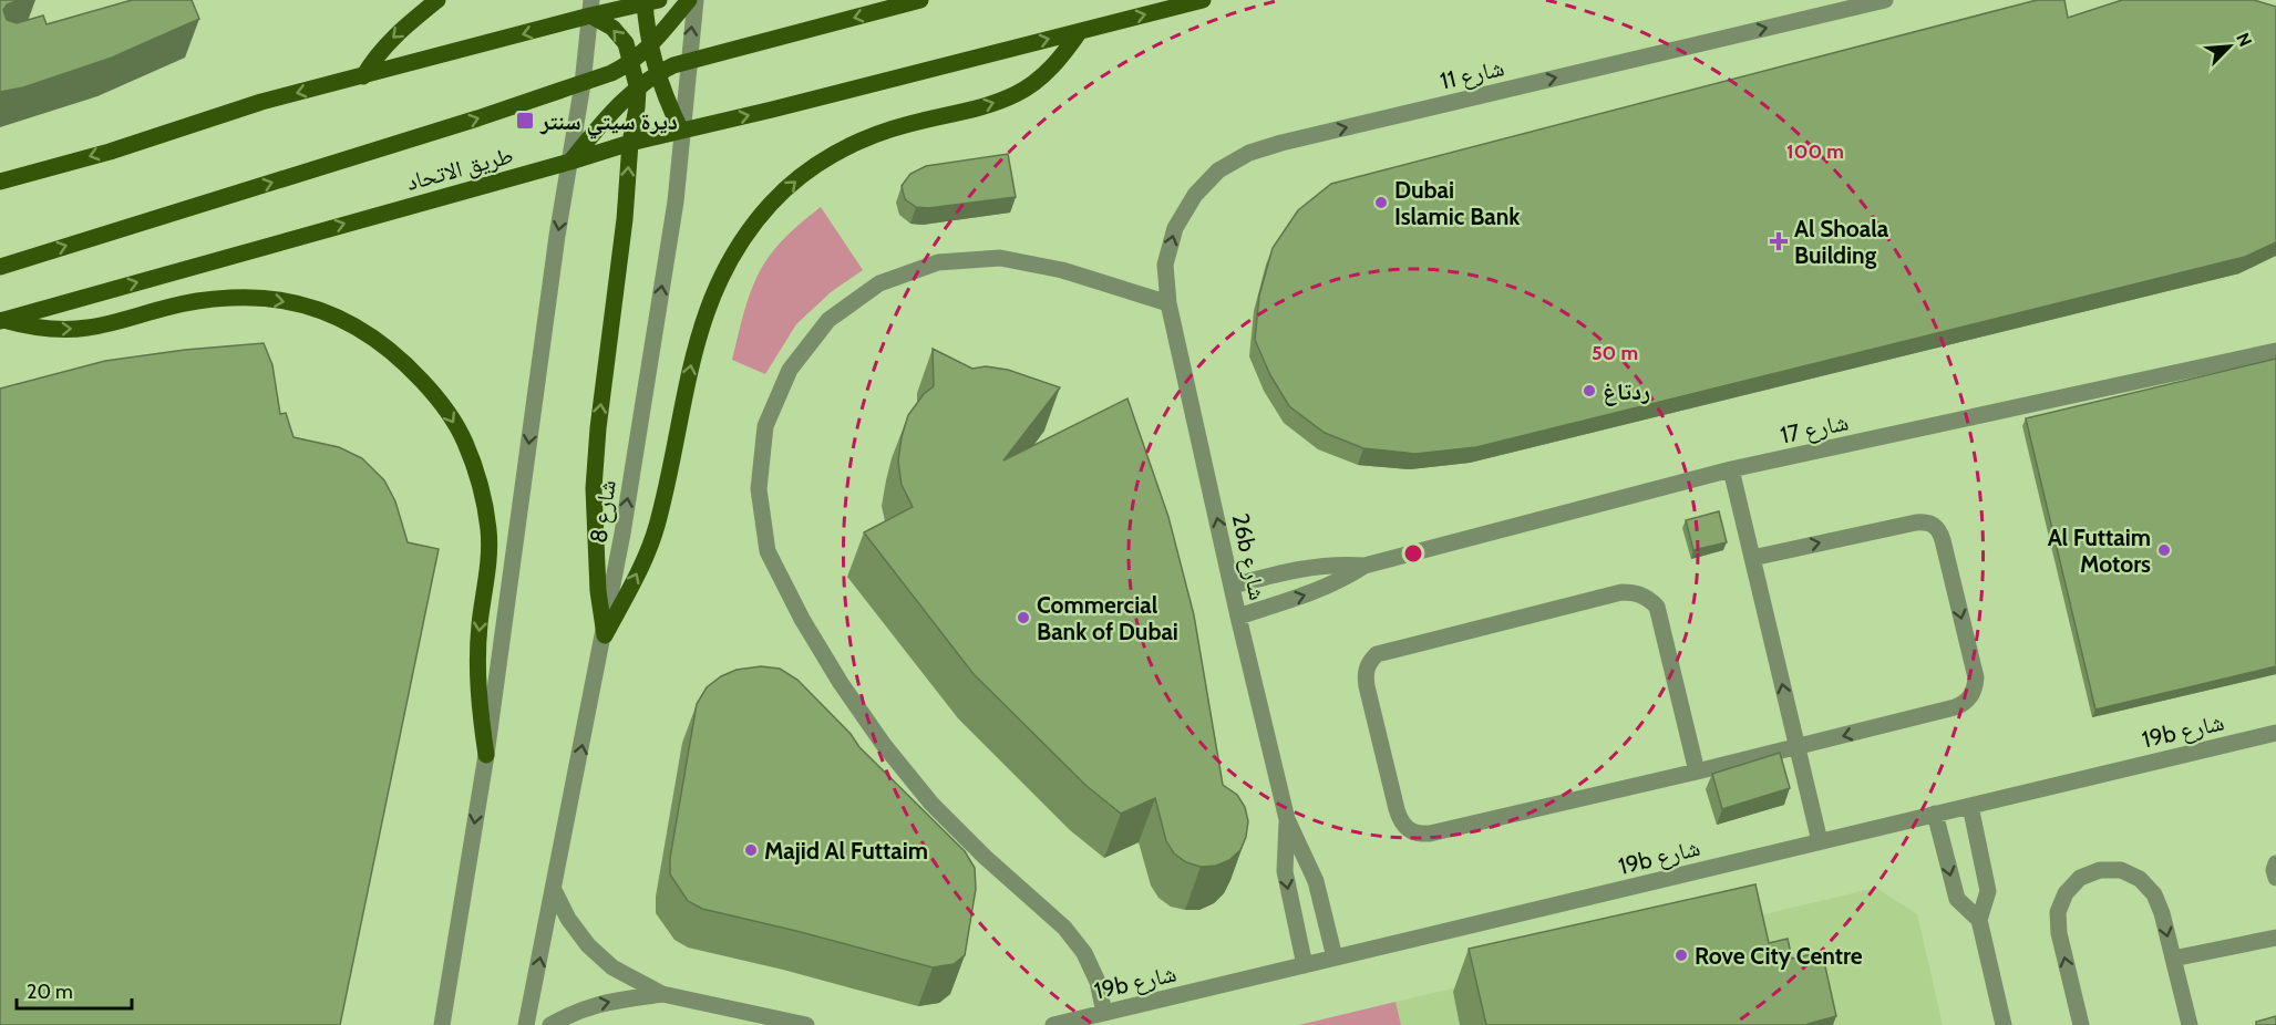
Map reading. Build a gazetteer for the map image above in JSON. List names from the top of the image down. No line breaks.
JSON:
{"streets":{"main road":["طريق الاتحاد"],"street":["شارع 11","شارع 17","شارع 8","26b شارع","19b شارع"]},"crossings":[["شارع 11","26b شارع"],["طريق الاتحاد","شارع 8"],["شارع 17","26b شارع"],["26b شارع","19b شارع"]],"one_way":["شارع 11"],"places":{"transit":["ديرة سيتي سنتر"],"other":["Dubai Islamic Bank","ردتاغ","Al Futtaim Motors","Commercial Bank of Dubai","Majid Al Futtaim","Rove City Centre"],"health":["Al Shoala Building"]},"scale_bar":"20 m","north":"top right","rings":["100 m","50 m"]}
